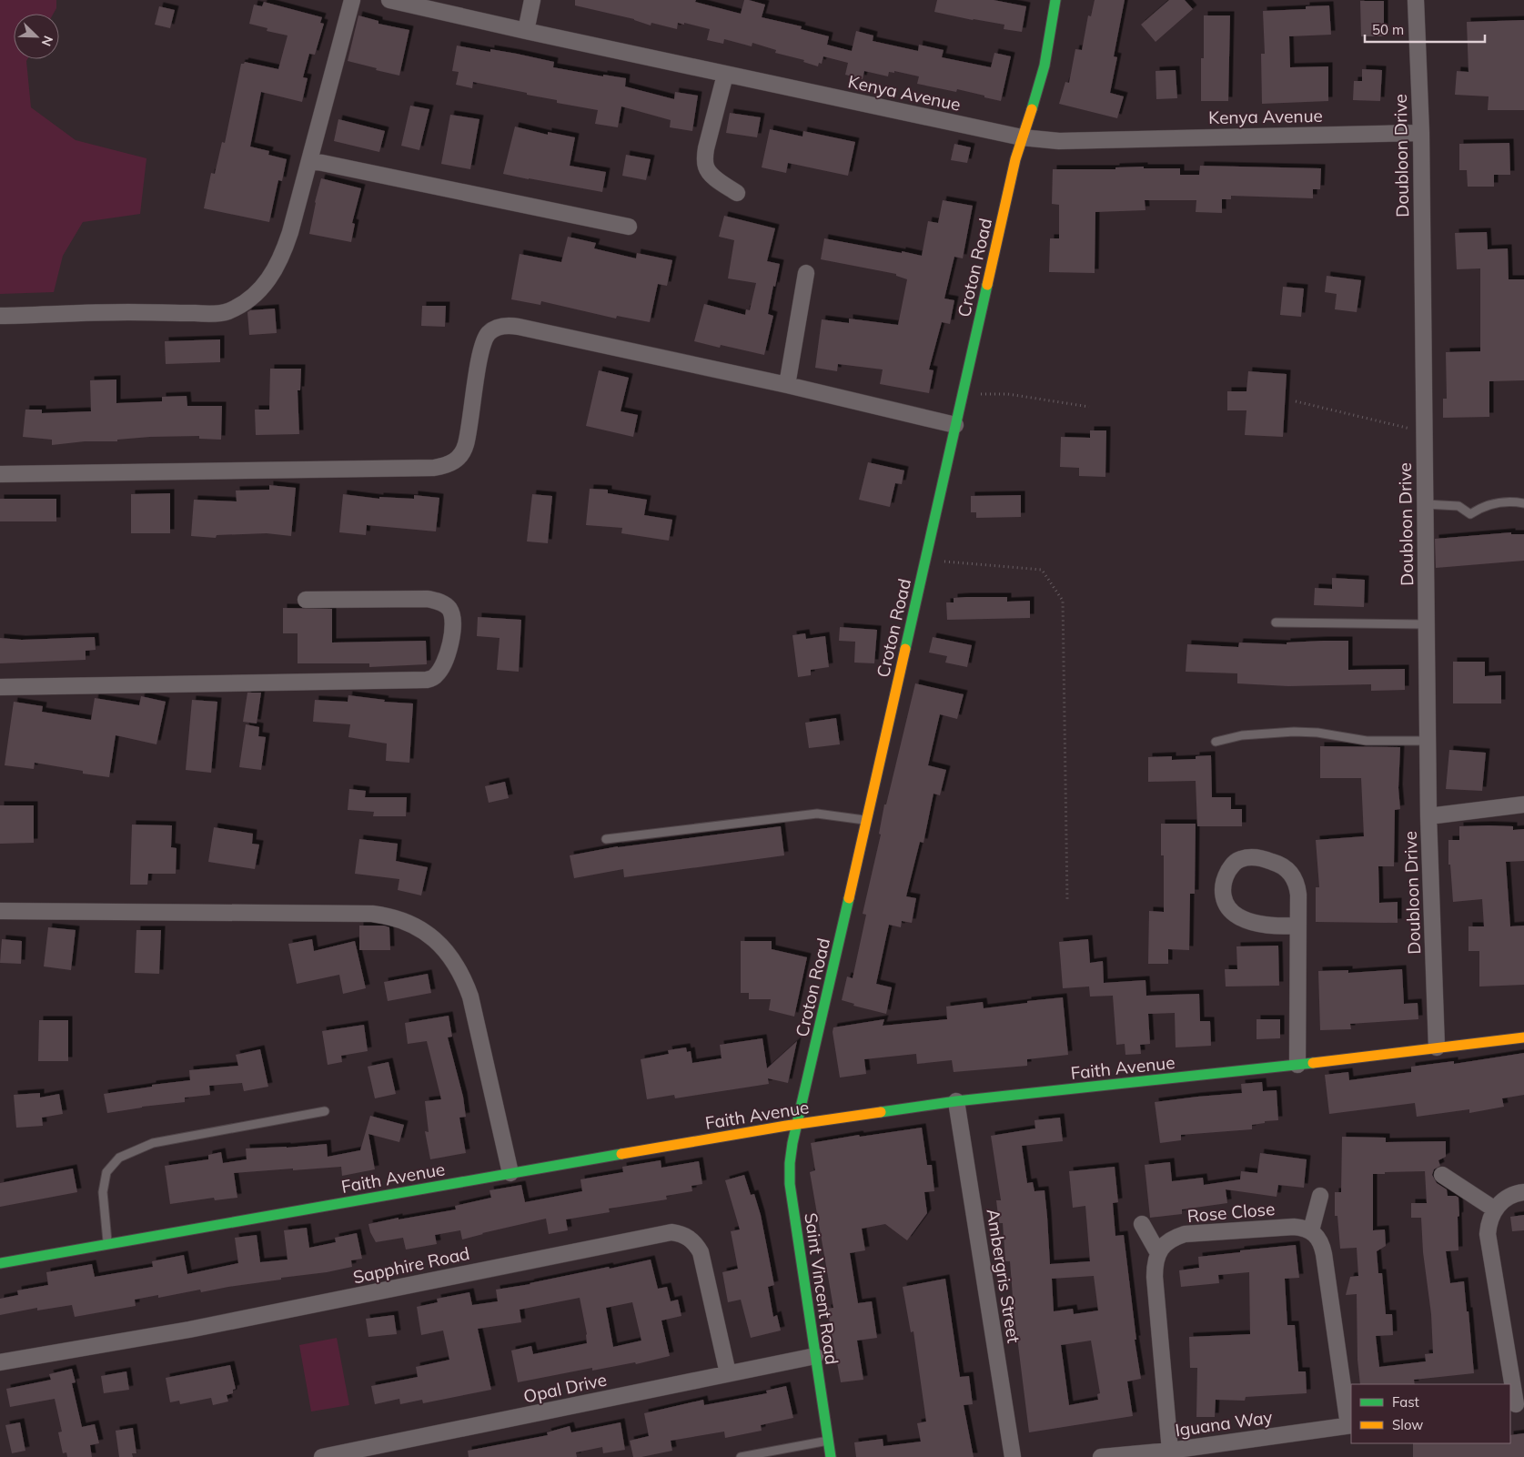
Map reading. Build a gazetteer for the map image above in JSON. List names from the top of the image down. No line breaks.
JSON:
{"streets":{"street":["Kenya Avenue","Doubloon Drive","Croton Road","Faith Avenue","Rose Close","Sapphire Road","Ambergris Street","Saint Vincent Road","Opal Drive","Iguana Way"]},"crossings":[["Kenya Avenue","Doubloon Drive"],["Kenya Avenue","Croton Road"],["Doubloon Drive","Faith Avenue"],["Croton Road","Faith Avenue"],["Croton Road","Saint Vincent Road"],["Faith Avenue","Ambergris Street"],["Faith Avenue","Saint Vincent Road"],["Sapphire Road","Opal Drive"],["Saint Vincent Road","Opal Drive"]],"legend":["Fast","Slow"],"scale_bar":"50 m","north":"bottom right"}
